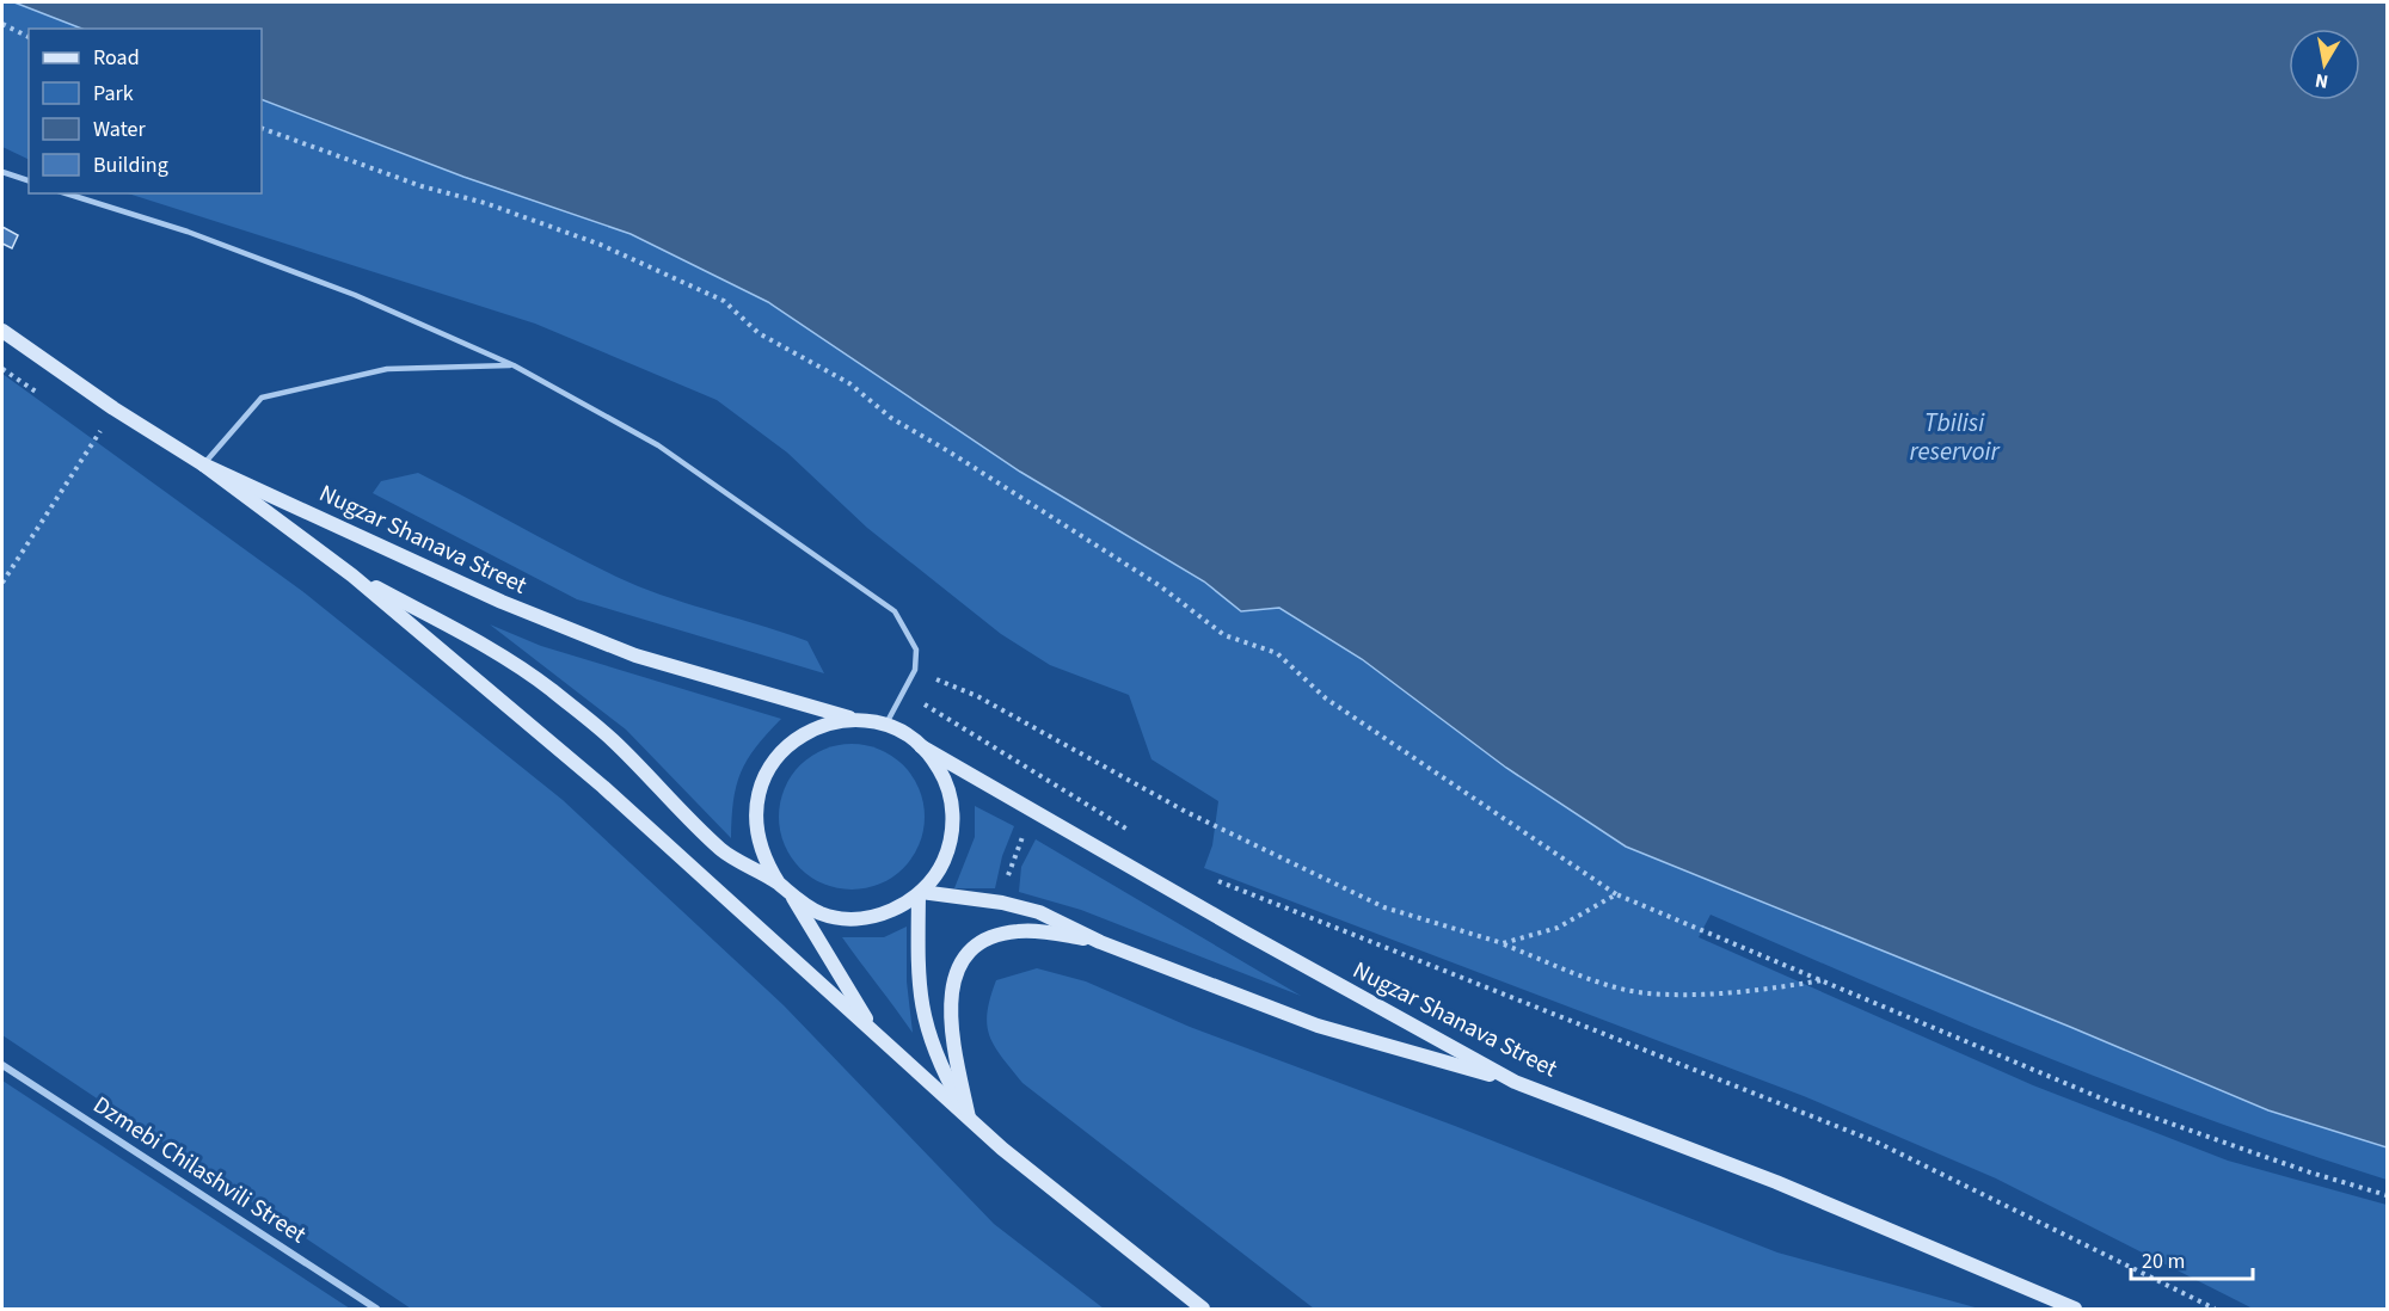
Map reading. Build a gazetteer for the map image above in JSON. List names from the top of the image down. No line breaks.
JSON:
{"streets":{"main road":["Nugzar Shanava Street"],"street":["Dzmebi Chilashvili Street"]},"water":["Tbilisi reservoir"],"legend":["Road","Park","Water","Building"],"scale_bar":"20 m","north":"bottom"}
